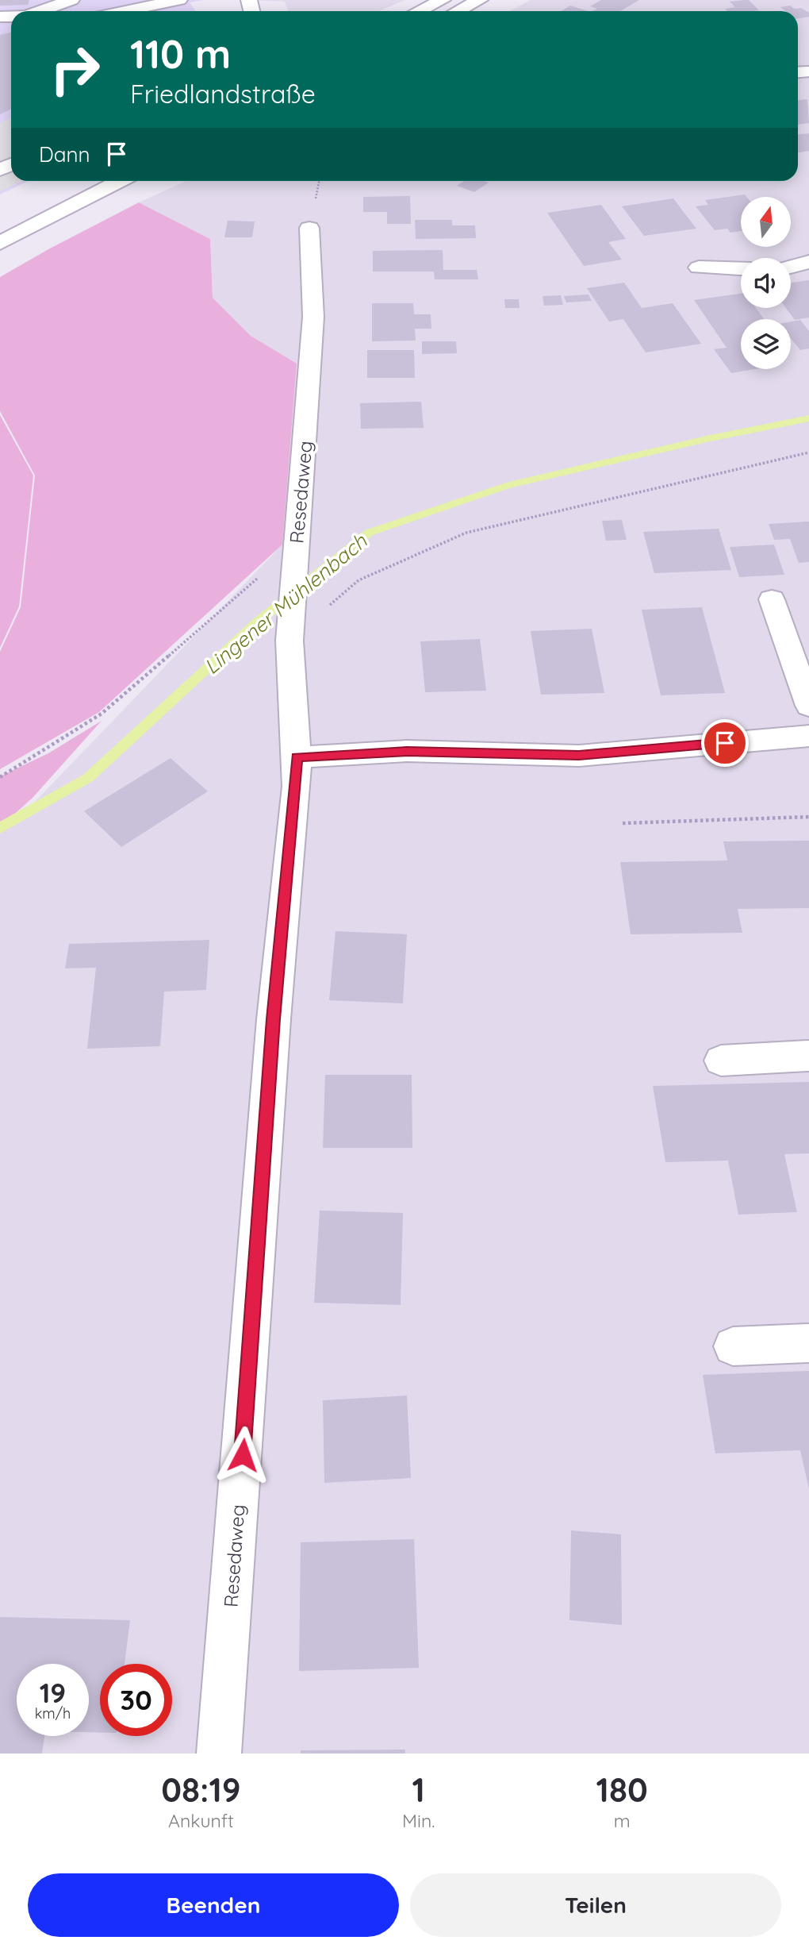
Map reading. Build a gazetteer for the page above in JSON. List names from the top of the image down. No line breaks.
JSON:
{"streets":{"street":["Resedaweg"]},"water":["Lingener Mühlenbach"],"north":"top","page":{"turn":["110 m","Friedlandstraße"],"then":"Dann","speed":"19 km/h","limit":"30","eta":["08:19","Ankunft","1","Min.","180","m"],"buttons":["Beenden","Teilen"]}}
